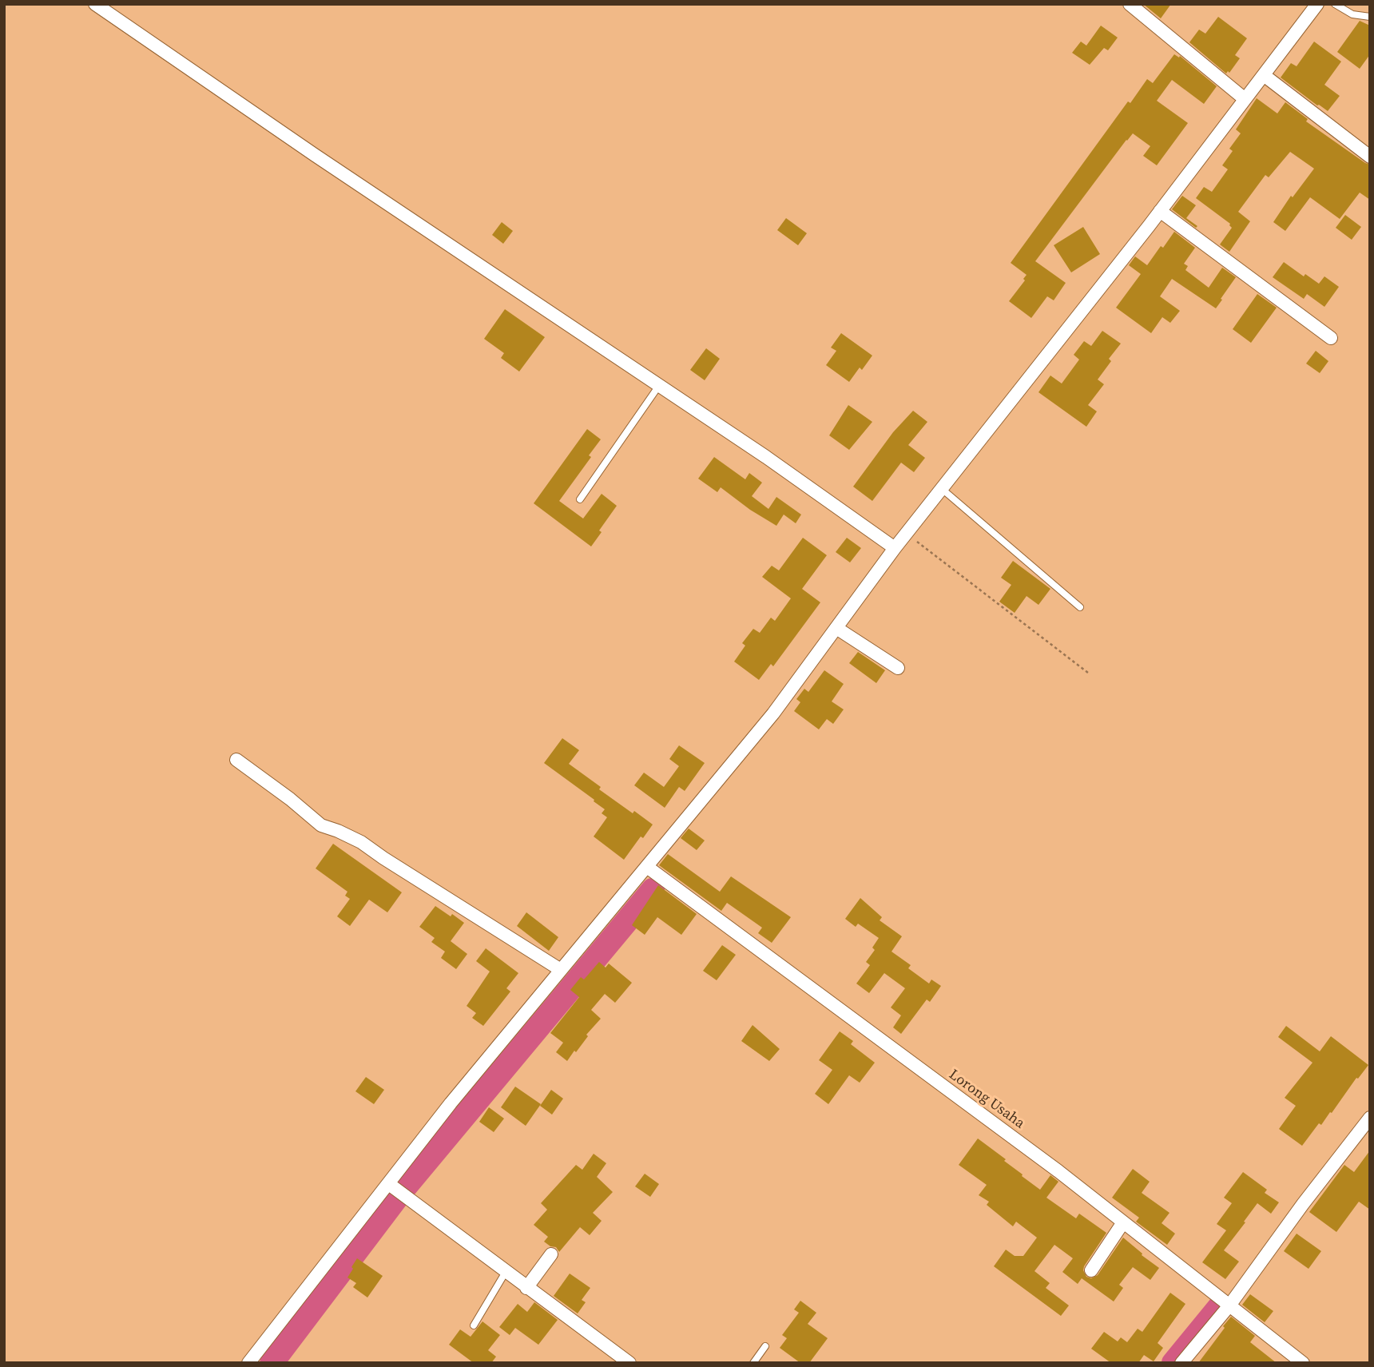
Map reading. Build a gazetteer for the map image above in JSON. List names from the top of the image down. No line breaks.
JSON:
{"streets":{"street":["Lorong Usaha"]}}
